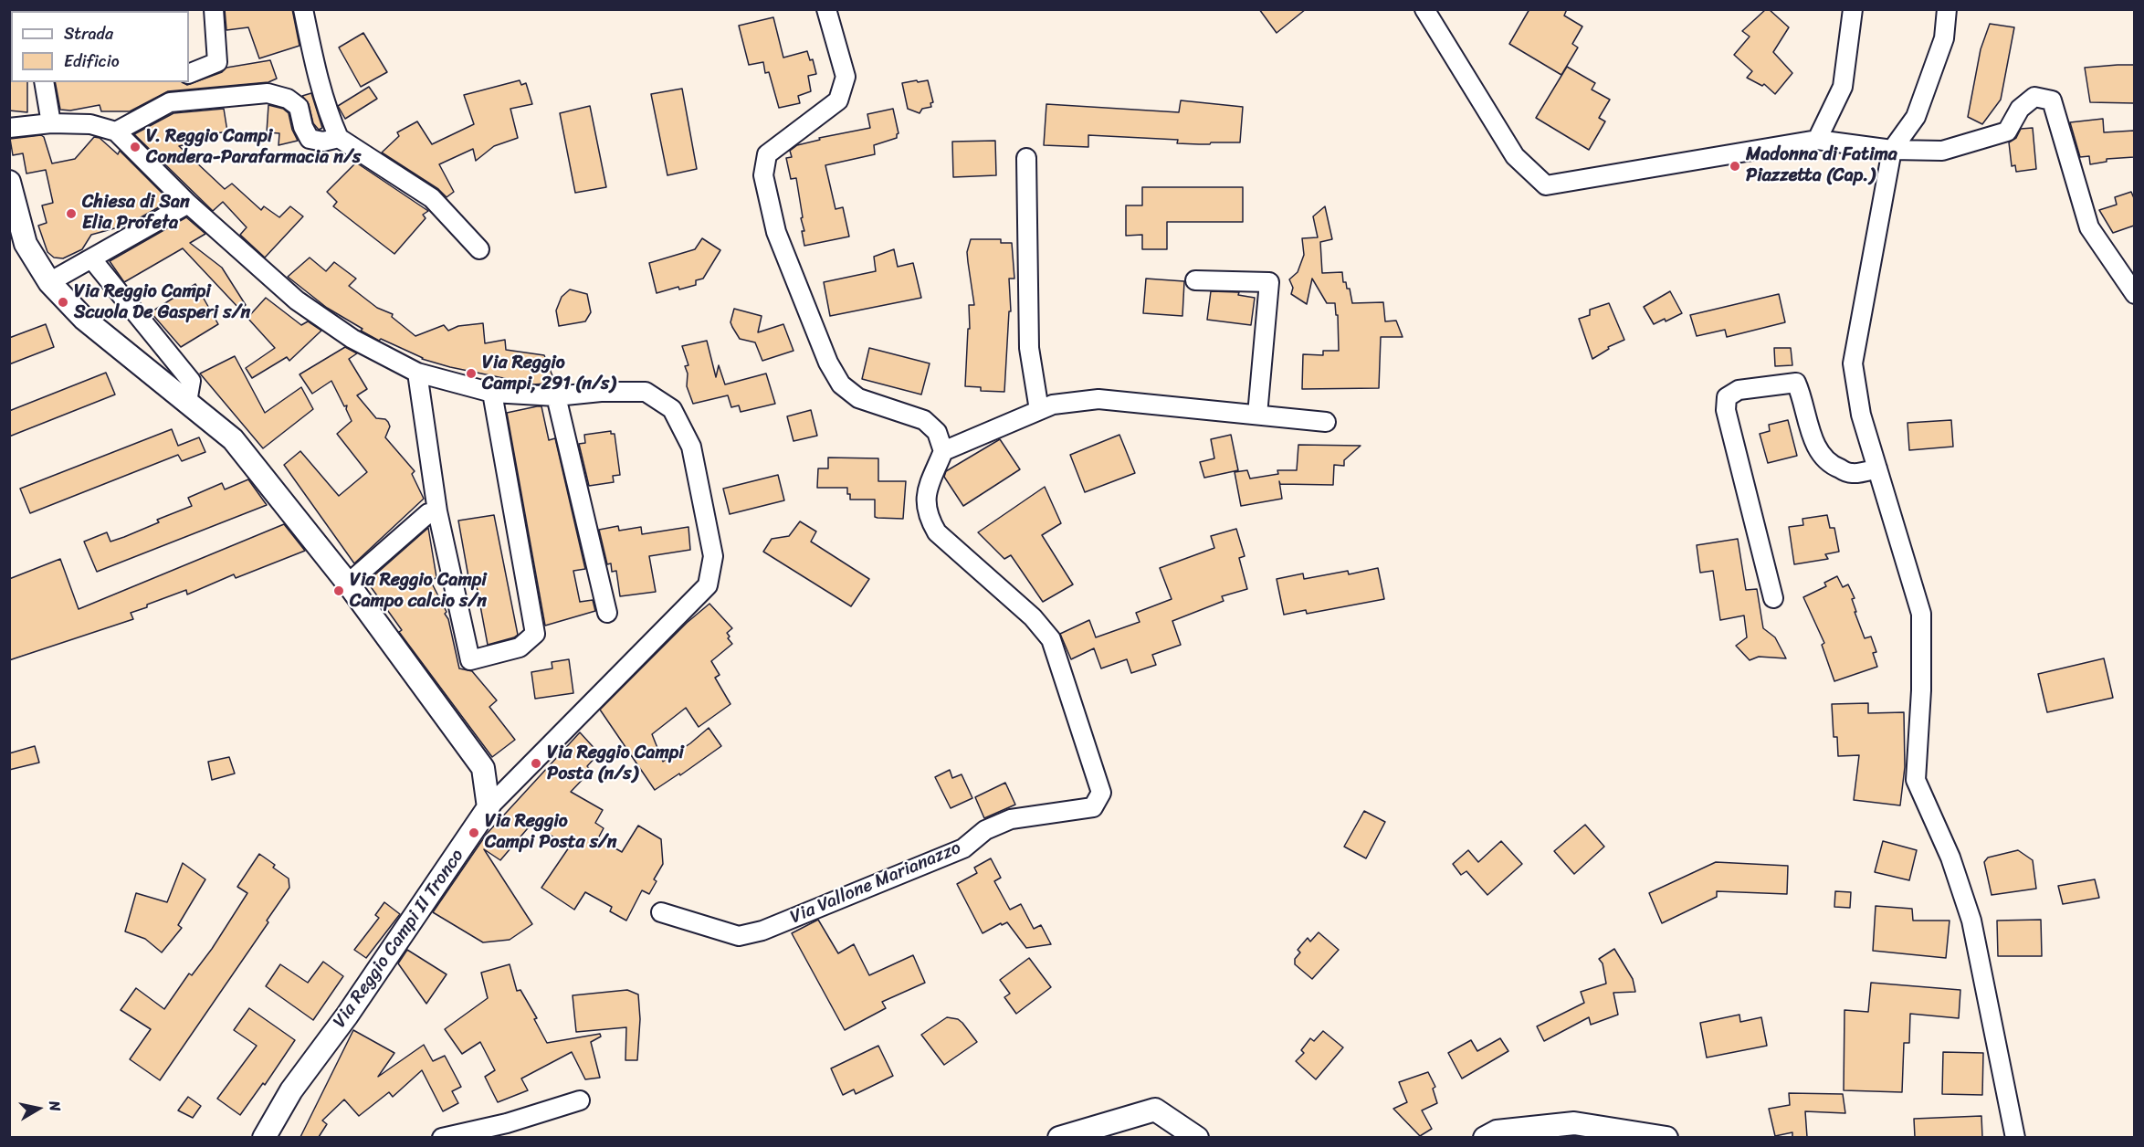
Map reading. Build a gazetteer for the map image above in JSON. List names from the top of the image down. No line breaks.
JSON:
{"streets":{"main road":["Via Reggio Campi II Tronco"],"street":["Via Vallone Marianazzo"]},"places":["V. Reggio Campi Condera-Parafarmacia n/s","Madonna di Fatima Piazzetta (Cap.)","Chiesa di San Elia Profeta","Via Reggio Campi Scuola De Gasperi s/n","Via Reggio Campi, 291 (n/s)","Via Reggio Campi Campo calcio s/n","Via Reggio Campi Posta (n/s)","Via Reggio Campi Posta s/n"],"legend":["Strada","Edificio"],"north":"right"}
